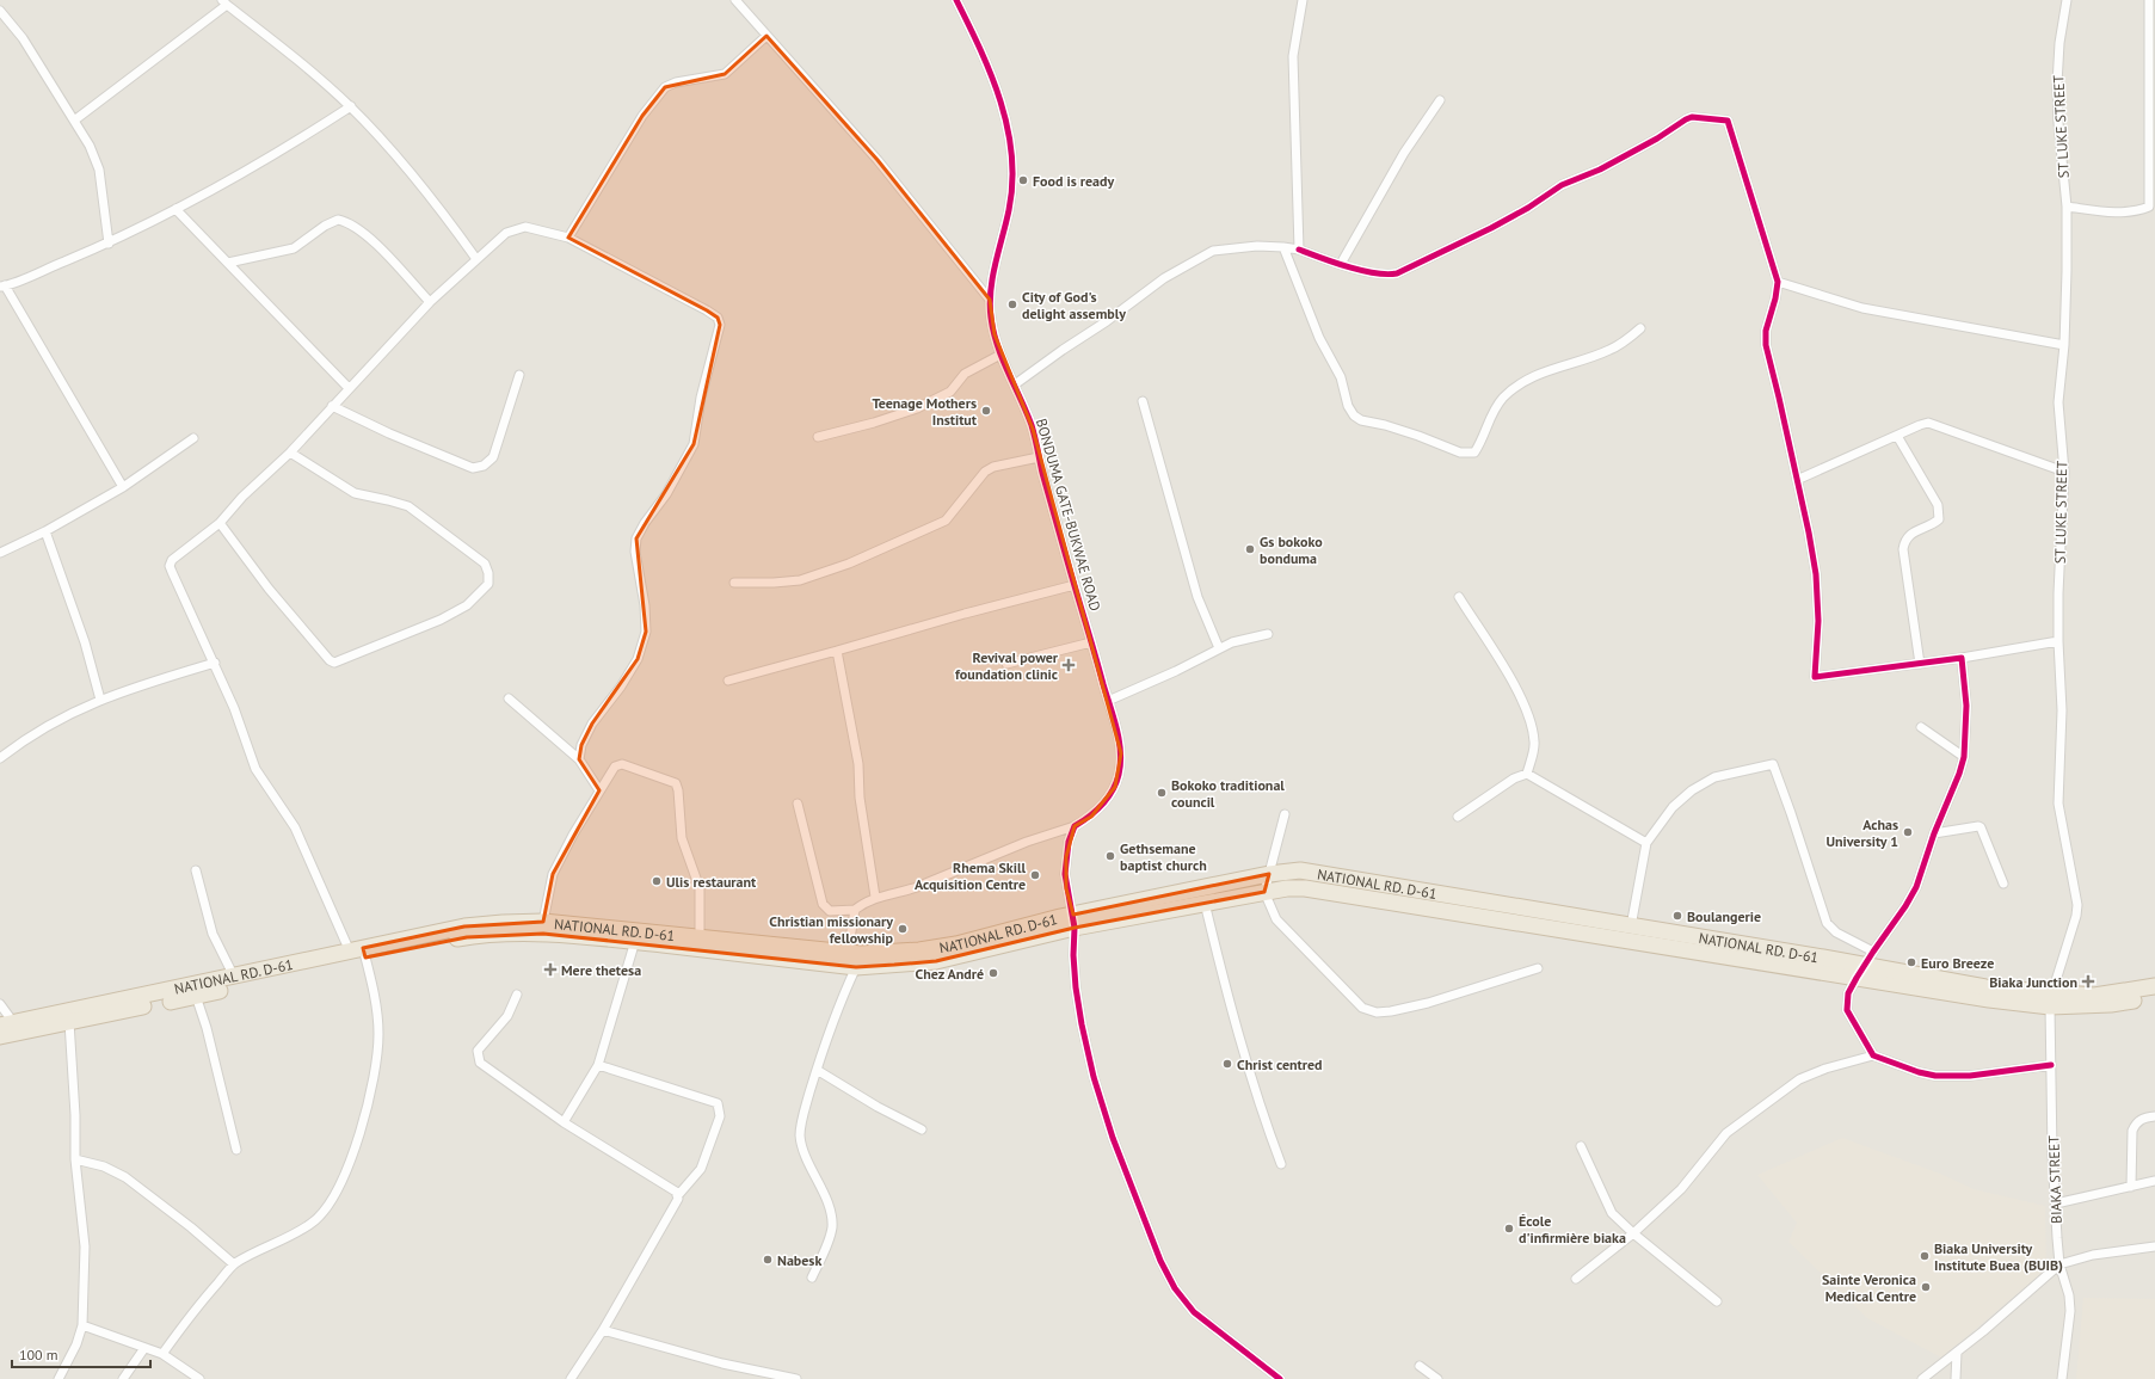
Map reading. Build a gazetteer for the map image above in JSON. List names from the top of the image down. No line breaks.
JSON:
{"streets":{"highway":["NATIONAL RD. D-61"],"street":["ST LUKE STREET","BONDUMA GATE-BUKWAE ROAD","BIAKA STREET"]},"crossings":[["ST LUKE STREET","NATIONAL RD. D-61"],["ST LUKE STREET","BIAKA STREET"],["NATIONAL RD. D-61","BIAKA STREET"]],"places":{"other":["Food is ready","City of God's delight assembly","Teenage Mothers Institut","Gs bokoko bonduma","Bokoko traditional council","Achas University 1","Gethsemane baptist church","Rhema Skill Acquisition Centre","Ulis restaurant","Boulangerie","Christian missionary fellowship","Euro Breeze","Chez André","Christ centred","École d'infirmière biaka","Biaka University Institute Buea (BUIB)","Nabesk","Sainte Veronica Medical Centre"],"health":["Revival power foundation clinic","Mere thetesa","Biaka Junction"]},"scale_bar":"100 m"}
